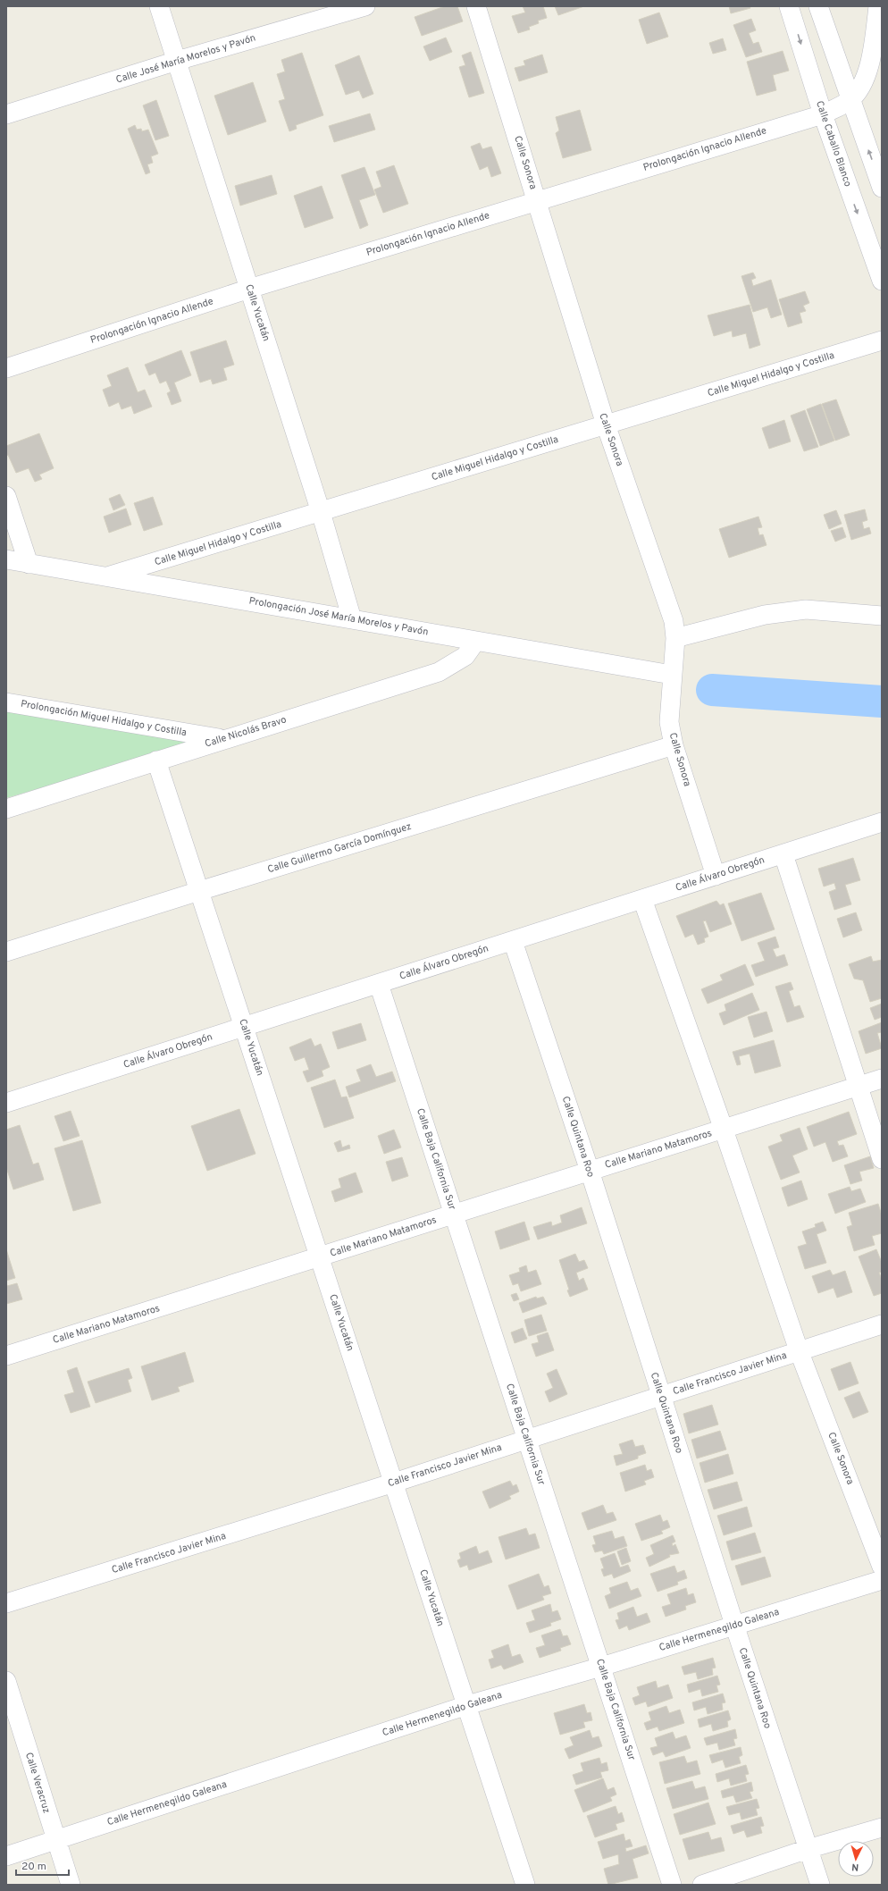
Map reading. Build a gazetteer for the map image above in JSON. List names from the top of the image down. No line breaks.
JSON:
{"streets":{"street":["Calle José María Morelos y Pavón","Calle Caballo Blanco","Prolongación Ignacio Allende","Calle Sonora","Calle Yucatán","Calle Miguel Hidalgo y Costilla","Prolongación José María Morelos y Pavón","Prolongación Miguel Hidalgo y Costilla","Calle Nicolás Bravo","Calle Guillermo García Domínguez","Calle Álvaro Obregón","Calle Quintana Roo","Calle Mariano Matamoros","Calle Baja California Sur","Calle Francisco Javier Mina","Calle Hermenegildo Galeana","Calle Veracruz"]},"crossings":[["Calle José María Morelos y Pavón","Calle Yucatán"],["Calle Caballo Blanco","Prolongación Ignacio Allende"],["Prolongación Ignacio Allende","Calle Sonora"],["Prolongación Ignacio Allende","Calle Yucatán"],["Calle Sonora","Calle Miguel Hidalgo y Costilla"],["Calle Sonora","Prolongación José María Morelos y Pavón"],["Calle Sonora","Calle Guillermo García Domínguez"],["Calle Sonora","Calle Álvaro Obregón"],["Calle Sonora","Calle Mariano Matamoros"],["Calle Sonora","Calle Francisco Javier Mina"],["Calle Yucatán","Calle Miguel Hidalgo y Costilla"],["Calle Yucatán","Prolongación José María Morelos y Pavón"],["Calle Yucatán","Calle Nicolás Bravo"],["Calle Yucatán","Calle Guillermo García Domínguez"],["Calle Yucatán","Calle Álvaro Obregón"],["Calle Yucatán","Calle Mariano Matamoros"],["Calle Yucatán","Calle Francisco Javier Mina"],["Calle Yucatán","Calle Hermenegildo Galeana"],["Calle Miguel Hidalgo y Costilla","Prolongación José María Morelos y Pavón"],["Prolongación José María Morelos y Pavón","Calle Nicolás Bravo"],["Prolongación Miguel Hidalgo y Costilla","Calle Nicolás Bravo"],["Calle Álvaro Obregón","Calle Quintana Roo"],["Calle Álvaro Obregón","Calle Baja California Sur"],["Calle Quintana Roo","Calle Mariano Matamoros"],["Calle Quintana Roo","Calle Francisco Javier Mina"],["Calle Quintana Roo","Calle Hermenegildo Galeana"],["Calle Mariano Matamoros","Calle Baja California Sur"],["Calle Baja California Sur","Calle Francisco Javier Mina"],["Calle Baja California Sur","Calle Hermenegildo Galeana"],["Calle Hermenegildo Galeana","Calle Veracruz"]],"scale_bar":"20 m","north":"bottom"}
